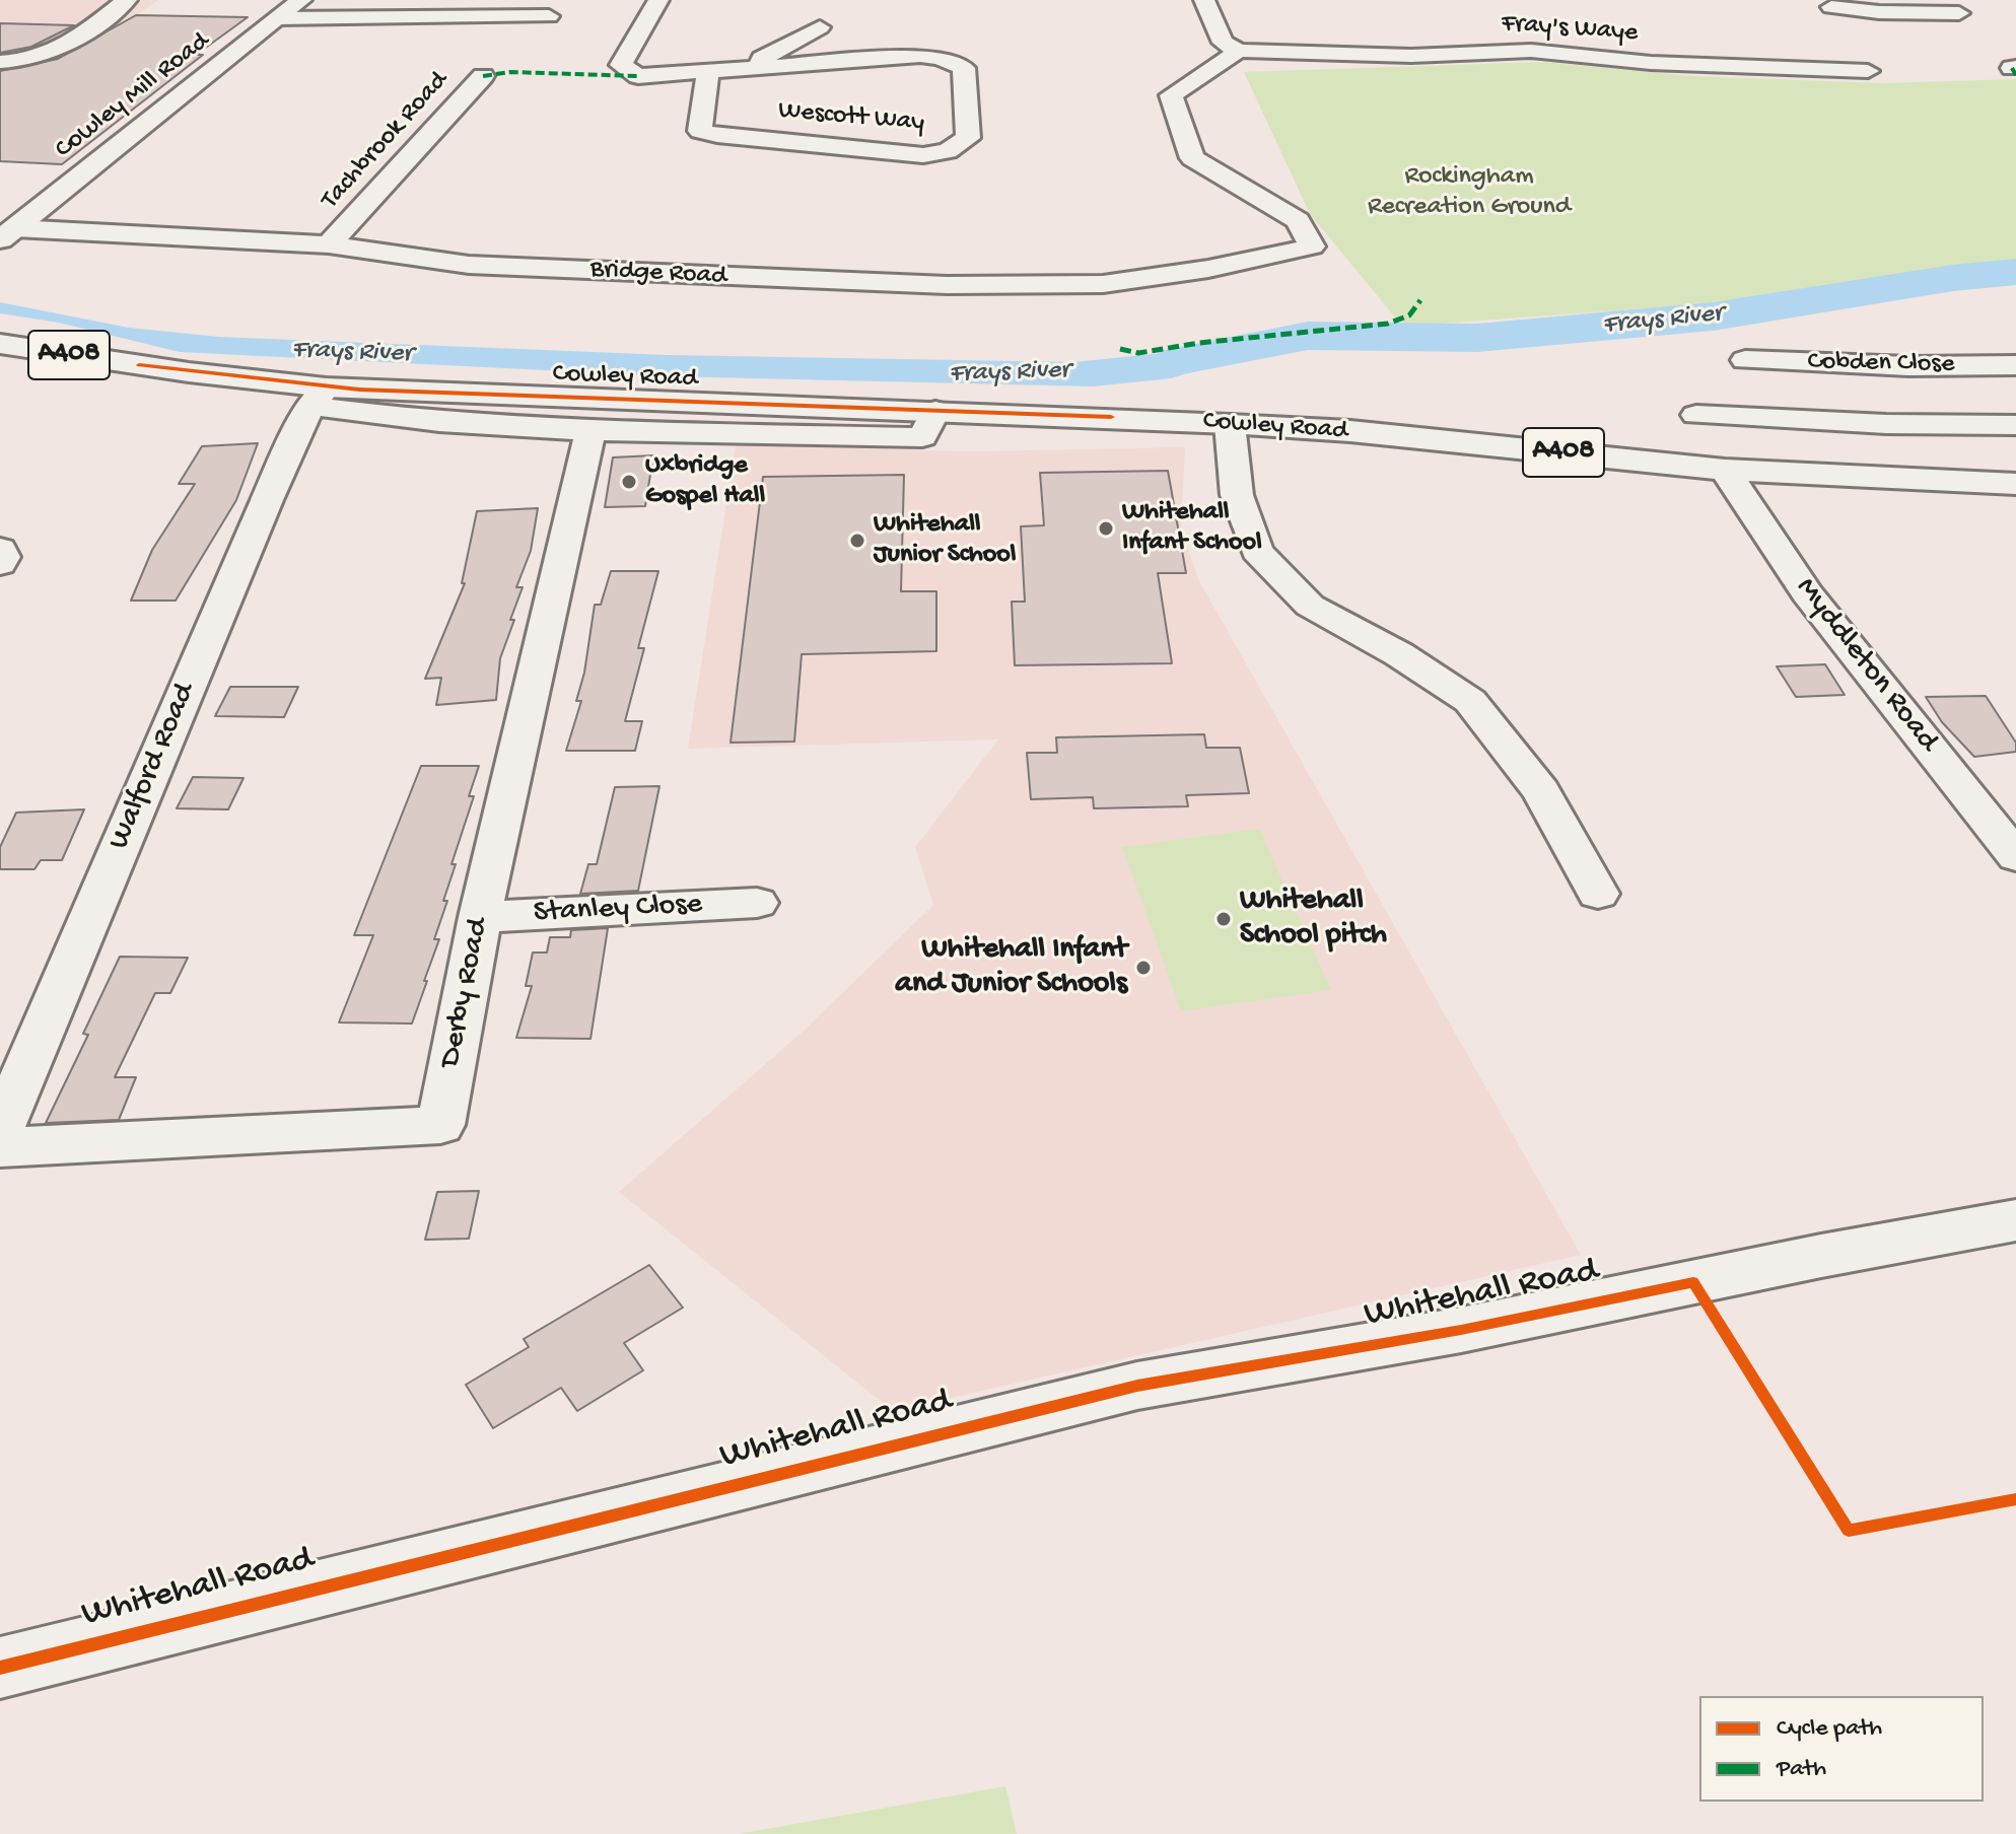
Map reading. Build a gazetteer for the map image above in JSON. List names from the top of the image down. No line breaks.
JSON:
{"streets":{"main road":["Cowley Mill Road","A408","Cowley Road"],"street":["Fray's Waye","Wescott Way","Tachbrook Road","Bridge Road","Cobden Close","Myddleton Road","Walford Road","Stanley Close","Derby Road","Whitehall Road"]},"crossings":[["Fray's Waye","Bridge Road"],["Cowley Mill Road","Bridge Road"],["Tachbrook Road","Bridge Road"],["Cowley Road","Myddleton Road"],["Cowley Road","Walford Road"],["Stanley Close","Derby Road"]],"water":["Frays River"],"parks":["Rockingham Recreation Ground"],"places":["Uxbridge Gospel Hall","Whitehall Infant School","Whitehall Junior School","Whitehall School pitch","Whitehall Infant and Junior Schools"],"legend":["Cycle path","Path"]}
